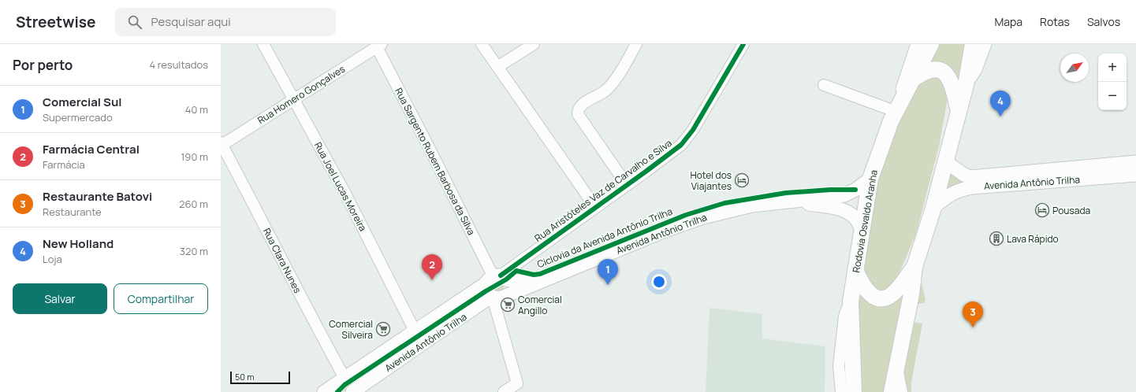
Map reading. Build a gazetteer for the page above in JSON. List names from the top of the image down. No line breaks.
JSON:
{"streets":{"highway":["Rodovia Osvaldo Aranha"],"main road":["Avenida Antônio Trilha"],"street":["Rua Homero Gonçalves","Rua Sargento Rubem Barbosa da Silva","Rua Joel Lucas Moreira","Rua Aristóteles Vaz de Carvalho e Silva","Rua Clara Nunes"],"cycle path":["Ciclovia da Avenida Antônio Trilha"]},"crossings":[["Rua Homero Gonçalves","Rua Sargento Rubem Barbosa da Silva"],["Rua Homero Gonçalves","Rua Joel Lucas Moreira"],["Rua Homero Gonçalves","Rua Clara Nunes"],["Rua Sargento Rubem Barbosa da Silva","Avenida Antônio Trilha"],["Rua Sargento Rubem Barbosa da Silva","Rua Aristóteles Vaz de Carvalho e Silva"],["Avenida Antônio Trilha","Rua Joel Lucas Moreira"],["Avenida Antônio Trilha","Rua Aristóteles Vaz de Carvalho e Silva"],["Avenida Antônio Trilha","Rodovia Osvaldo Aranha"],["Avenida Antônio Trilha","Rua Clara Nunes"]],"places":{"hotel":["Hotel dos Viajantes","Pousada"],"building":["Lava Rápido"],"supermarket":["Comercial Angillo","Comercial Silveira"]},"scale_bar":"50 m","north":"top right","page":{"header":"Streetwise","search":"Pesquisar aqui","nav":["Mapa","Rotas","Salvos"],"heading":["Por perto","4 resultados"],"map_buttons":["+","−"],"list":[{"mark":"1","name":"Comercial Sul","note":"Supermercado","value":"40 m"},{"mark":"2","name":"Farmácia Central","note":"Farmácia","value":"190 m"},{"mark":"3","name":"Restaurante Batovi","note":"Restaurante","value":"260 m"},{"mark":"4","name":"New Holland","note":"Loja","value":"320 m"}],"pins":["4","2","1","3"],"buttons":["Salvar","Compartilhar"],"scale":"50 m"}}
